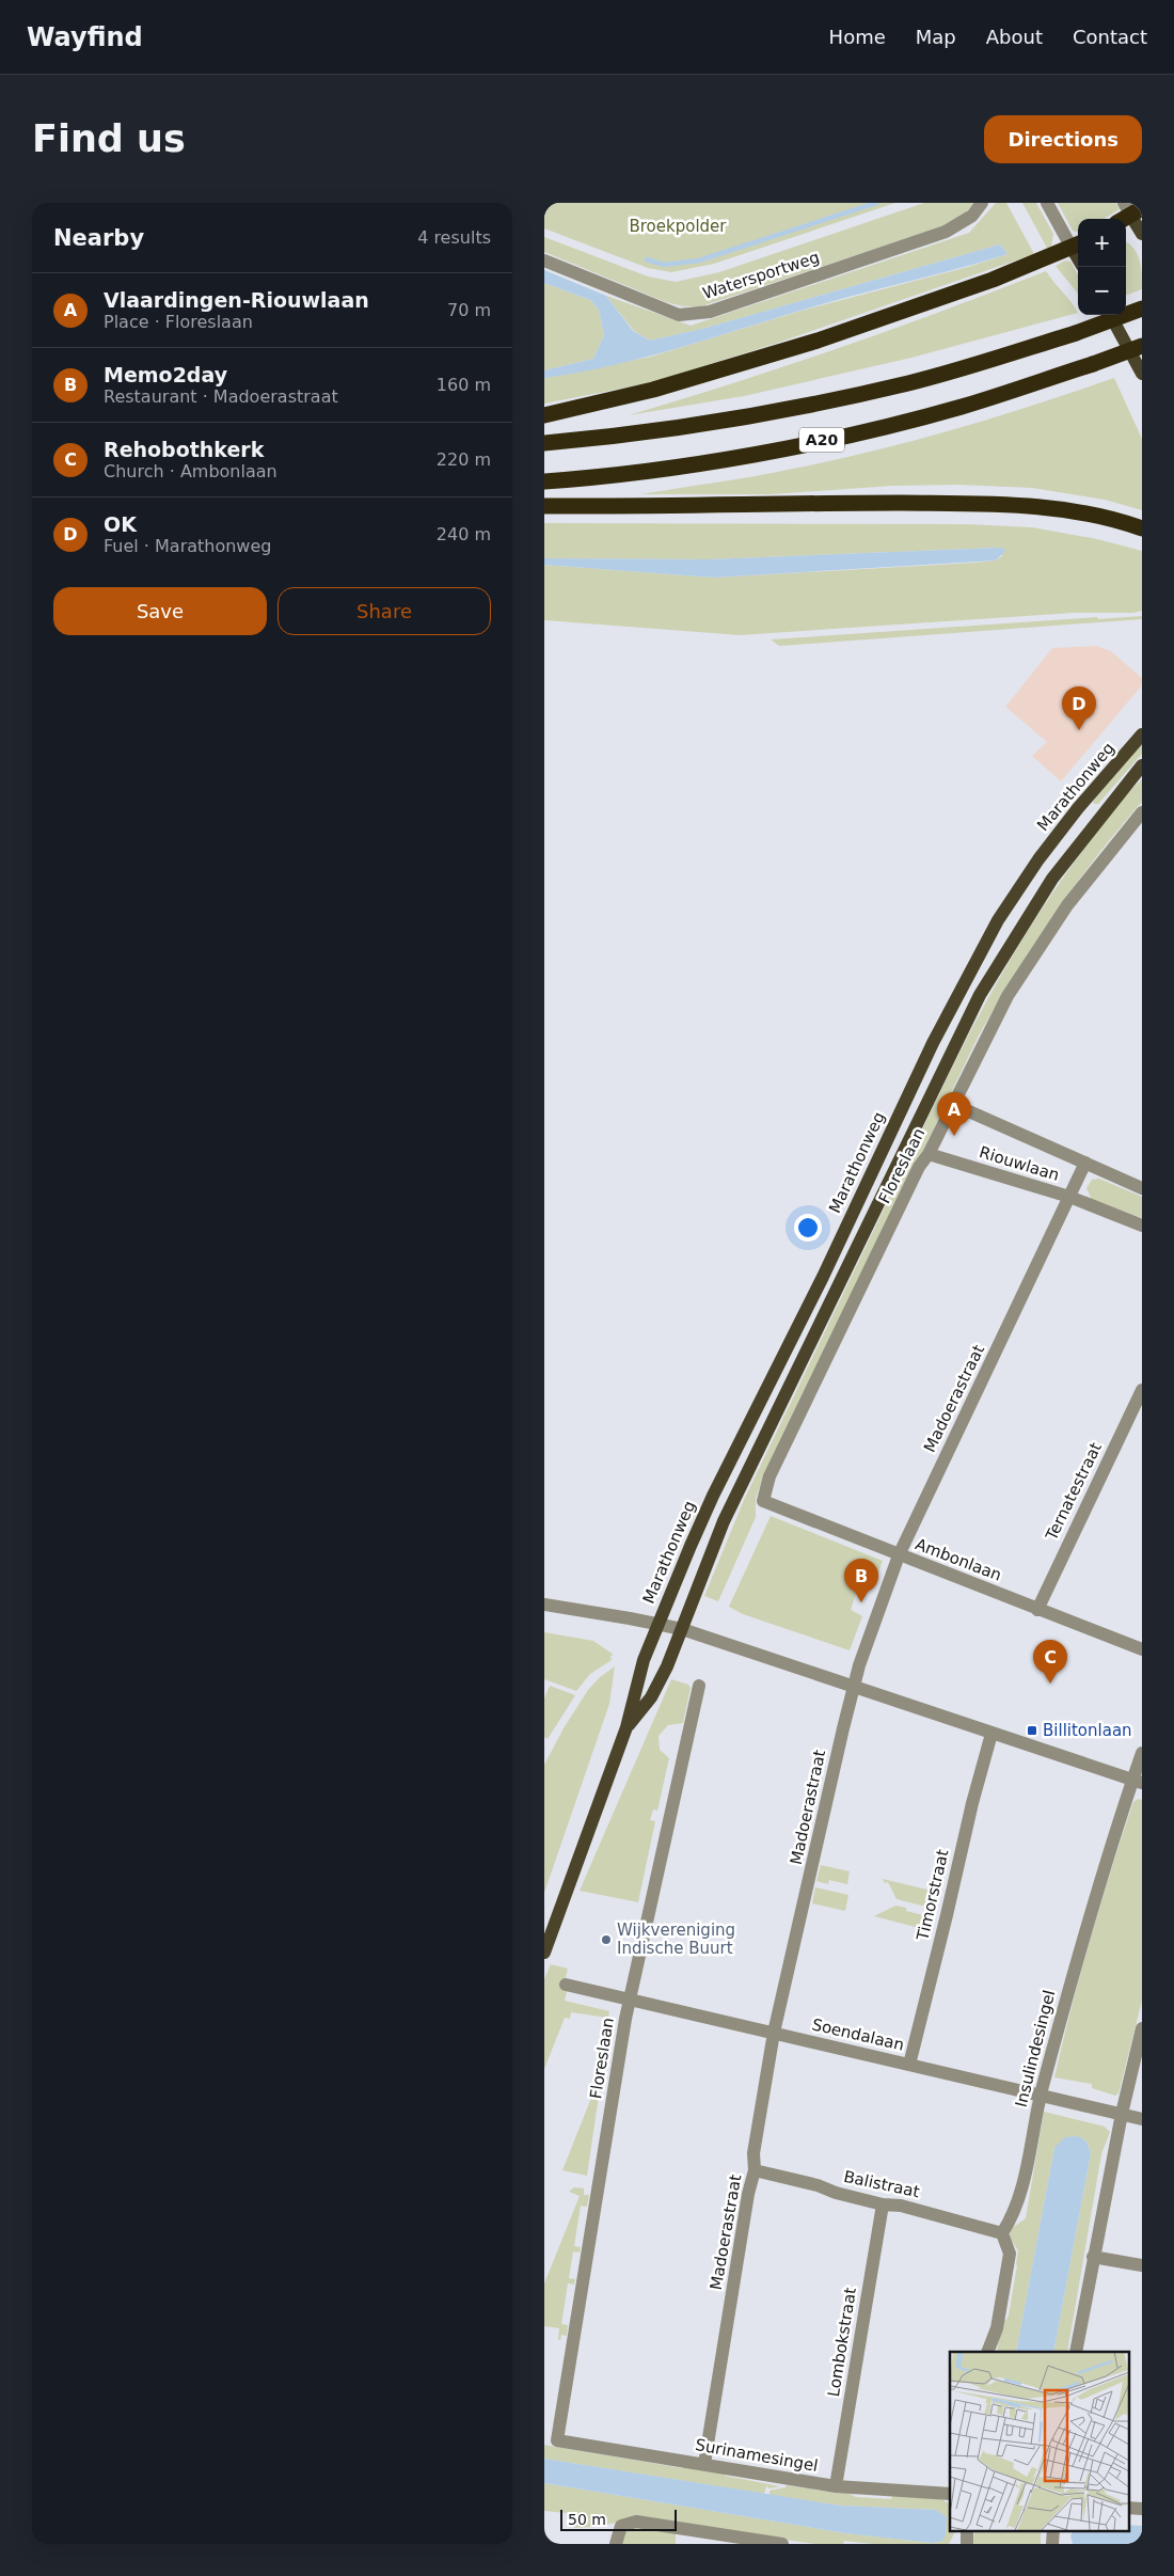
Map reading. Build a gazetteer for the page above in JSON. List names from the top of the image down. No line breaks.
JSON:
{"streets":{"highway":["A20"],"main road":["Marathonweg"],"street":["Watersportweg","Riouwlaan","Floreslaan","Madoerastraat","Ternatestraat","Ambonlaan","Timorstraat","Soendalaan","Insulindesingel","Balistraat","Lombokstraat","Surinamesingel"]},"crossings":[["Riouwlaan","Floreslaan"],["Riouwlaan","Madoerastraat"],["Floreslaan","Ambonlaan"],["Floreslaan","Soendalaan"],["Floreslaan","Surinamesingel"],["Madoerastraat","Ambonlaan"],["Madoerastraat","Soendalaan"],["Madoerastraat","Balistraat"],["Madoerastraat","Surinamesingel"],["Ternatestraat","Ambonlaan"],["Timorstraat","Soendalaan"],["Soendalaan","Insulindesingel"],["Insulindesingel","Balistraat"],["Balistraat","Lombokstraat"],["Lombokstraat","Surinamesingel"]],"parks":["Broekpolder"],"places":{"transit":["Billitonlaan"],"other":["Wijkvereniging Indische Buurt"]},"scale_bar":"50 m","page":{"header":"Wayfind","nav":["Home","Map","About","Contact"],"buttons":["Directions",["Save","Share"]],"title":"Find us","heading":["Nearby","4 results"],"map_buttons":["+","−"],"list":[{"mark":"A","name":"Vlaardingen-Riouwlaan","note":"Place · Floreslaan","value":"70 m"},{"mark":"B","name":"Memo2day","note":"Restaurant · Madoerastraat","value":"160 m"},{"mark":"C","name":"Rehobothkerk","note":"Church · Ambonlaan","value":"220 m"},{"mark":"D","name":"OK","note":"Fuel · Marathonweg","value":"240 m"}],"pins":["D","A","B","C"],"scale":"50 m"}}
